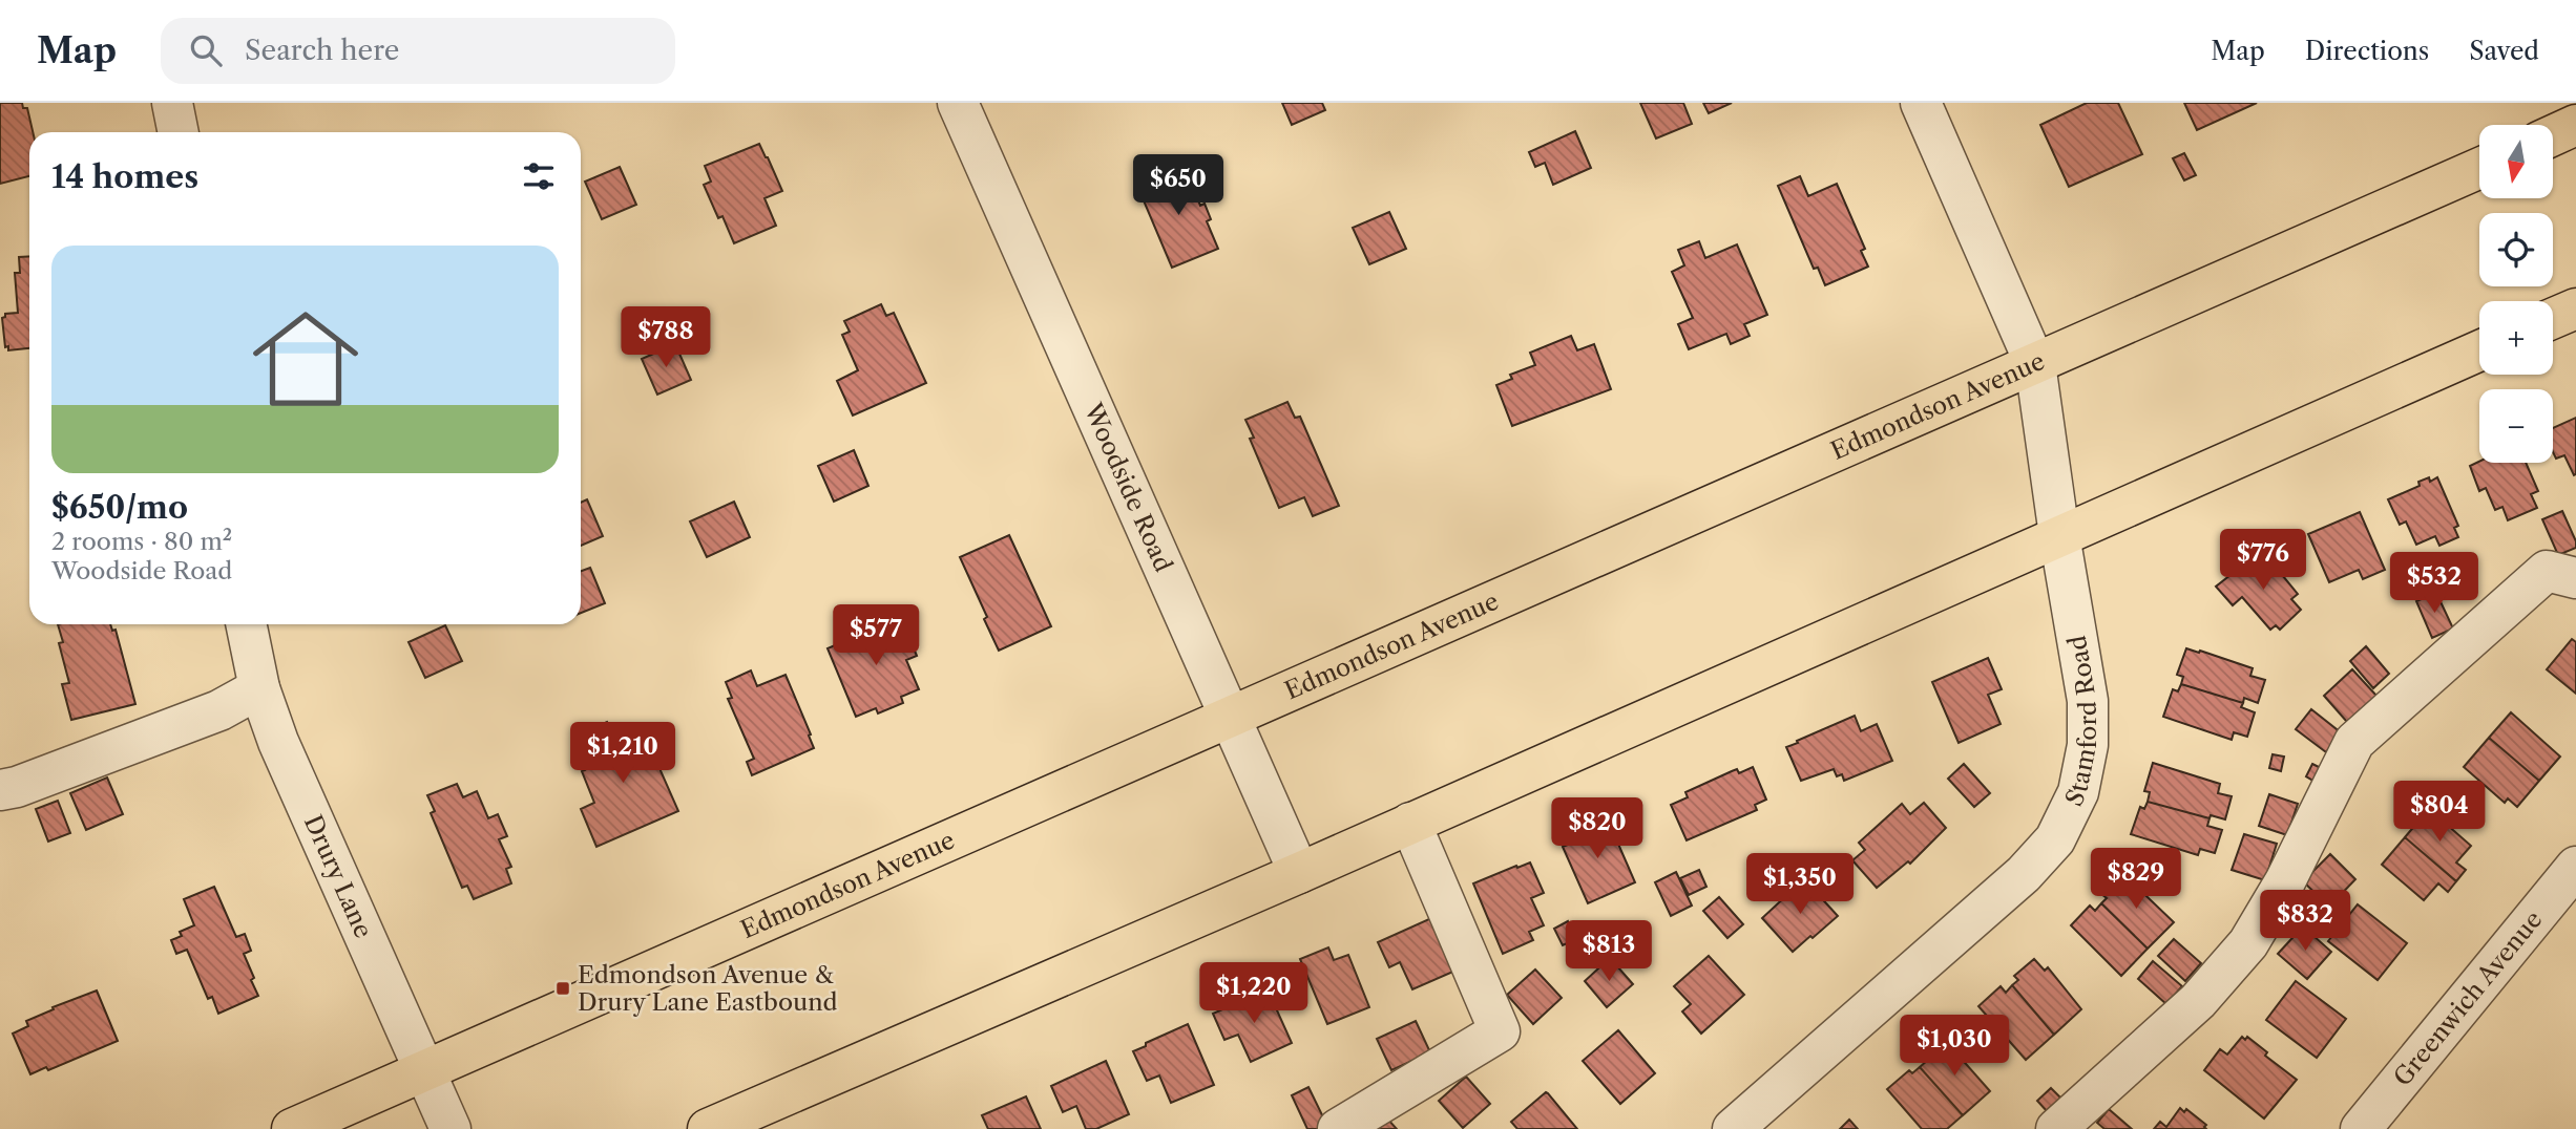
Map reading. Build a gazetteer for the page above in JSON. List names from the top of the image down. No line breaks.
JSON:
{"streets":{"main road":["Edmondson Avenue"],"street":["Woodside Road","Stamford Road","Drury Lane","Greenwich Avenue"]},"crossings":[["Edmondson Avenue","Woodside Road"],["Edmondson Avenue","Stamford Road"],["Edmondson Avenue","Drury Lane"]],"places":{"transit":["Edmondson Avenue & Drury Lane Eastbound"]},"north":"bottom","page":{"header":"Map","search":"Search here","nav":["Map","Directions","Saved"],"map_buttons":["+","−"],"heading":"14 homes","price":["$650","$788","$776","$532","$577","$1,210","$804","$820","$829","$1,350","$832","$813","$1,220","$1,030"],"list":[{"name":"$650/mo","note":"2 rooms · 80 m² · Woodside Road"}]}}
